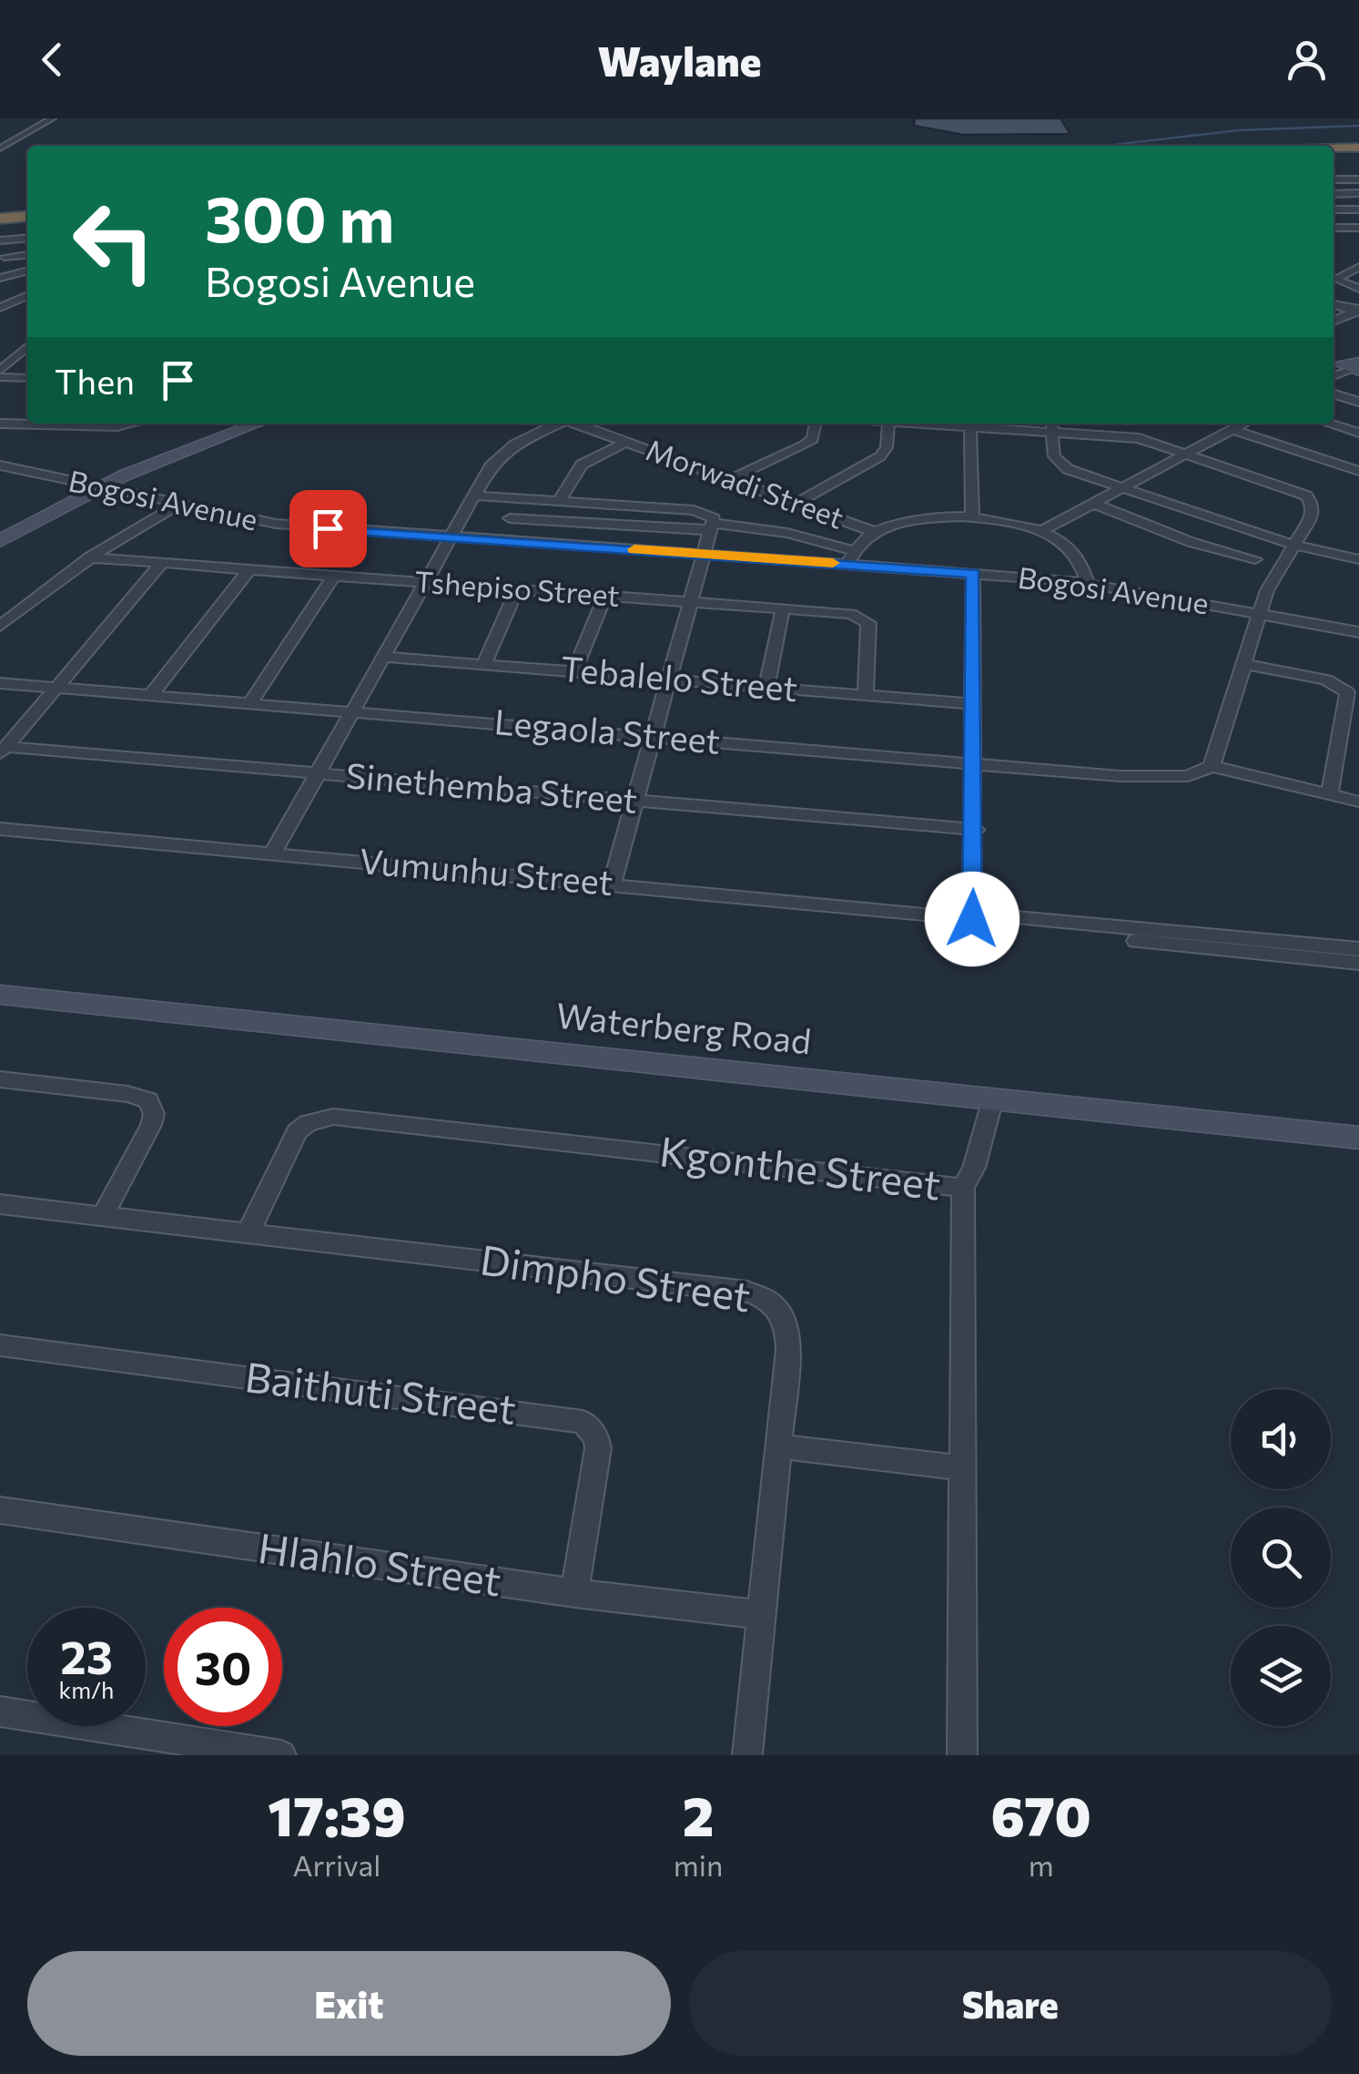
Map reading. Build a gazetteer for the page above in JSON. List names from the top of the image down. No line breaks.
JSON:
{"streets":{"street":["Morwadi Street","Bogosi Avenue","Tshepiso Street","Tebalelo Street","Legaola Street","Sinethemba Street","Vumunhu Street","Waterberg Road","Kgonthe Street","Dimpho Street","Baithuti Street","Hlahlo Street"]},"crossings":[["Tshepiso Street","Tebalelo Street"],["Kgonthe Street","Dimpho Street"],["Dimpho Street","Hlahlo Street"],["Baithuti Street","Hlahlo Street"]],"page":{"header":"Waylane","turn":["300 m","Bogosi Avenue"],"then":"Then","speed":"23 km/h","limit":"30","eta":["17:39","Arrival","2","min","670","m"],"buttons":["Exit","Share"]}}
